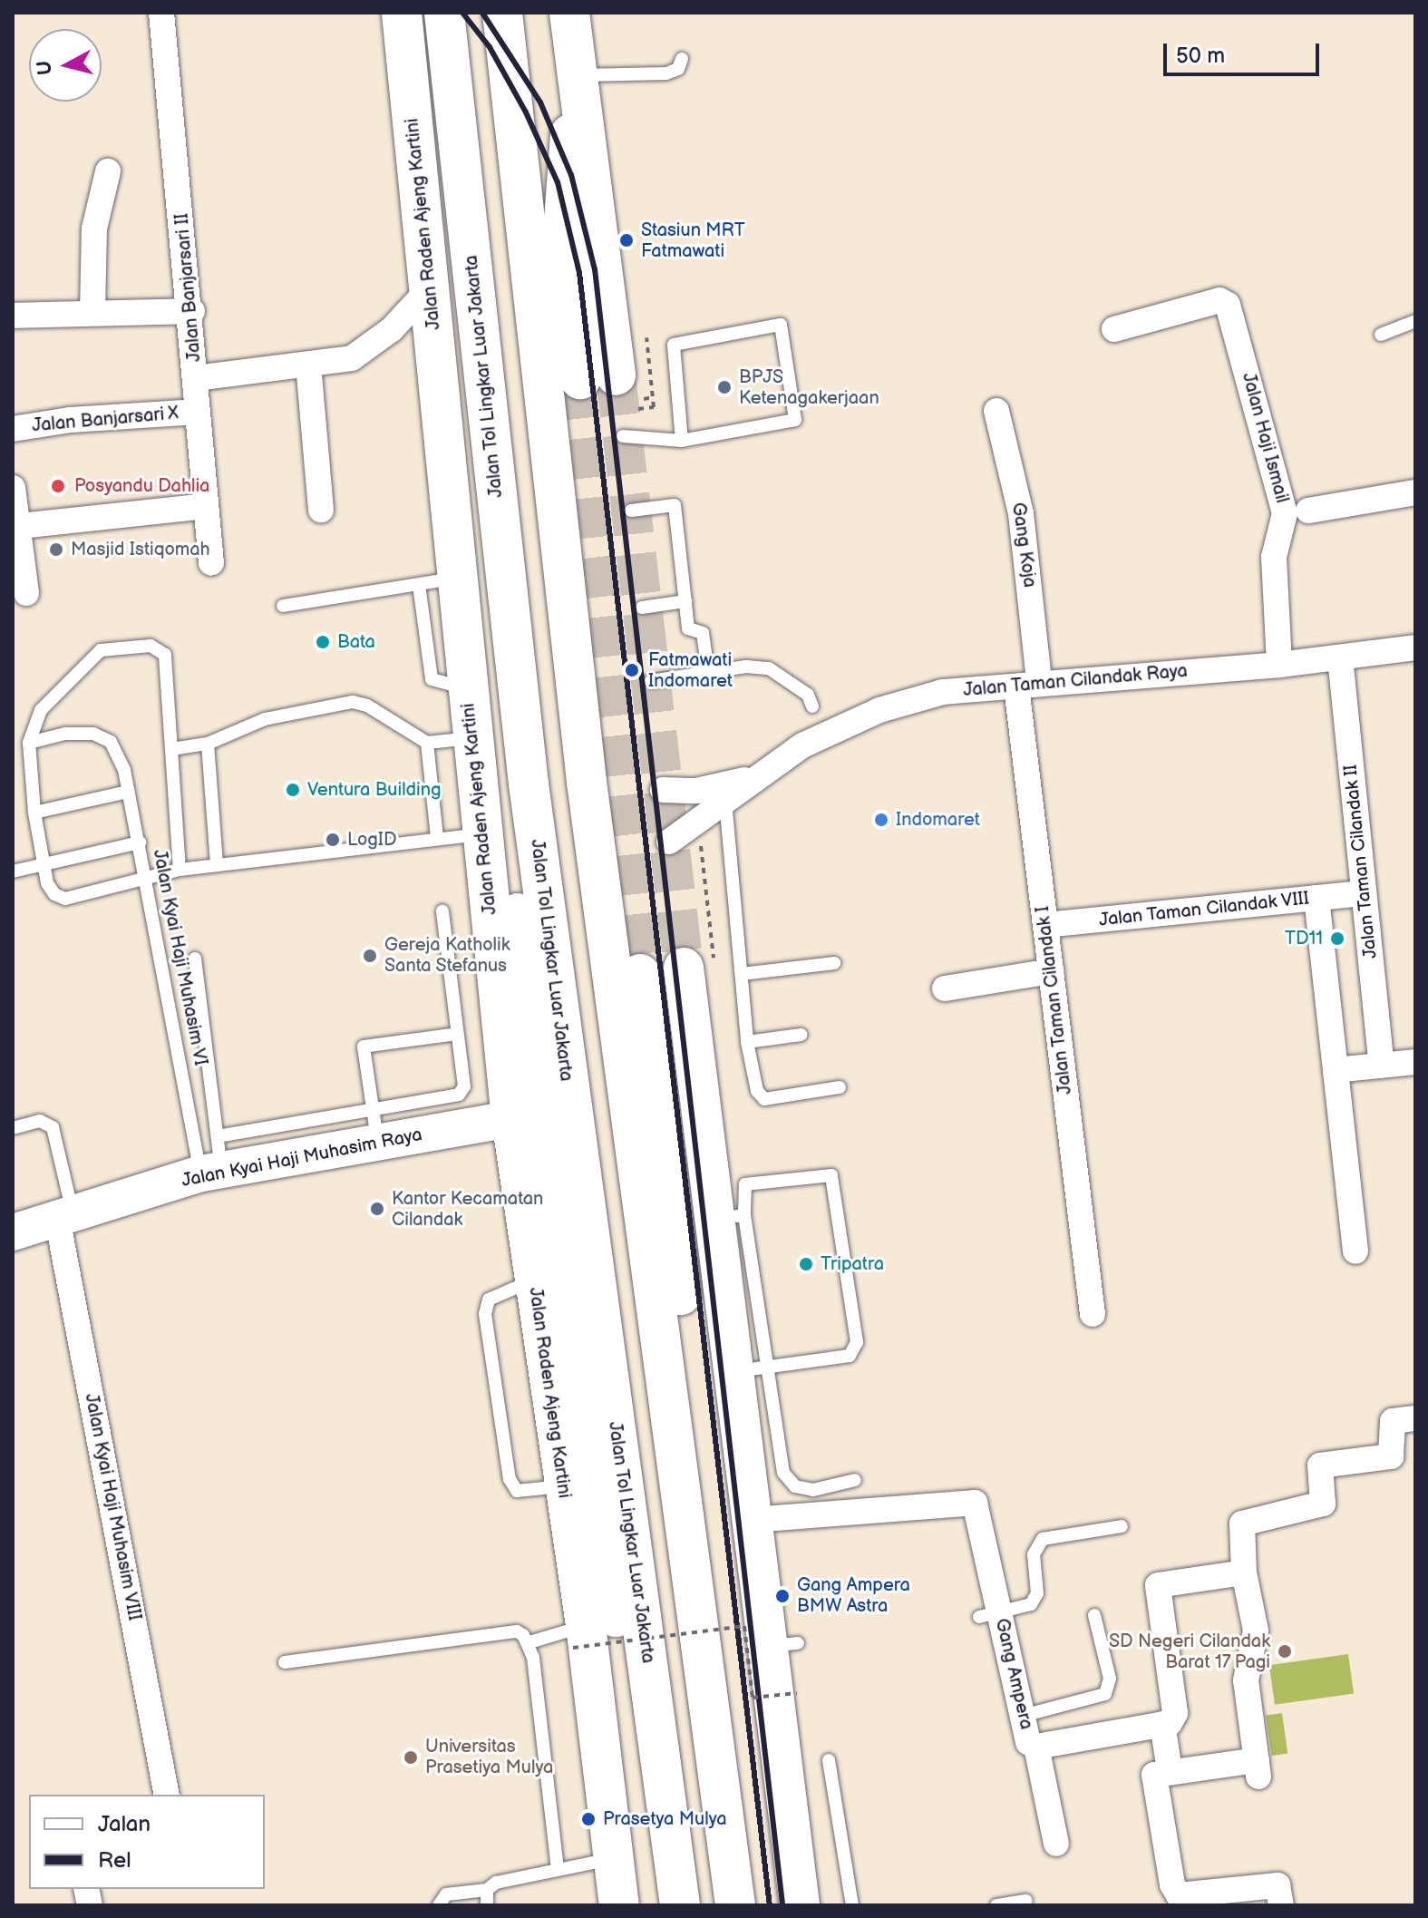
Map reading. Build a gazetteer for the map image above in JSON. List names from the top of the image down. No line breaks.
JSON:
{"streets":{"highway":["Jalan Raden Ajeng Kartini","Jalan Tol Lingkar Luar Jakarta"],"street":["Jalan Banjarsari II","Jalan Banjarsari X","Jalan Haji Ismail","Gang Koja","Jalan Taman Cilandak Raya","Jalan Taman Cilandak II","Jalan Taman Cilandak VIII","Jalan Taman Cilandak I","Jalan Kyai Haji Muhasim Raya","Jalan Kyai Haji Muhasim VIII","Gang Ampera"],"lane":["Jalan Kyai Haji Muhasim VI"]},"crossings":[["Jalan Raden Ajeng Kartini","Jalan Kyai Haji Muhasim Raya"],["Jalan Banjarsari II","Jalan Banjarsari X"],["Jalan Haji Ismail","Jalan Taman Cilandak Raya"],["Gang Koja","Jalan Taman Cilandak Raya"],["Gang Koja","Jalan Taman Cilandak I"],["Jalan Taman Cilandak Raya","Jalan Taman Cilandak II"],["Jalan Taman Cilandak Raya","Jalan Taman Cilandak I"],["Jalan Taman Cilandak II","Jalan Taman Cilandak VIII"],["Jalan Taman Cilandak VIII","Jalan Taman Cilandak I"],["Jalan Kyai Haji Muhasim VI","Jalan Kyai Haji Muhasim Raya"],["Jalan Kyai Haji Muhasim Raya","Jalan Kyai Haji Muhasim VIII"]],"places":["Stasiun MRT Fatmawati","BPJS Ketenagakerjaan","Posyandu Dahlia","Masjid Istiqomah","Bata","Fatmawati Indomaret","Ventura Building","Indomaret","LogID","TD11","Gereja Katholik Santa Stefanus","Kantor Kecamatan Cilandak","Tripatra","Gang Ampera BMW Astra","SD Negeri Cilandak Barat 17 Pagi","Universitas Prasetiya Mulya","Prasetya Mulya"],"legend":["Jalan","Rel"],"scale_bar":"50 m","north":"left"}
